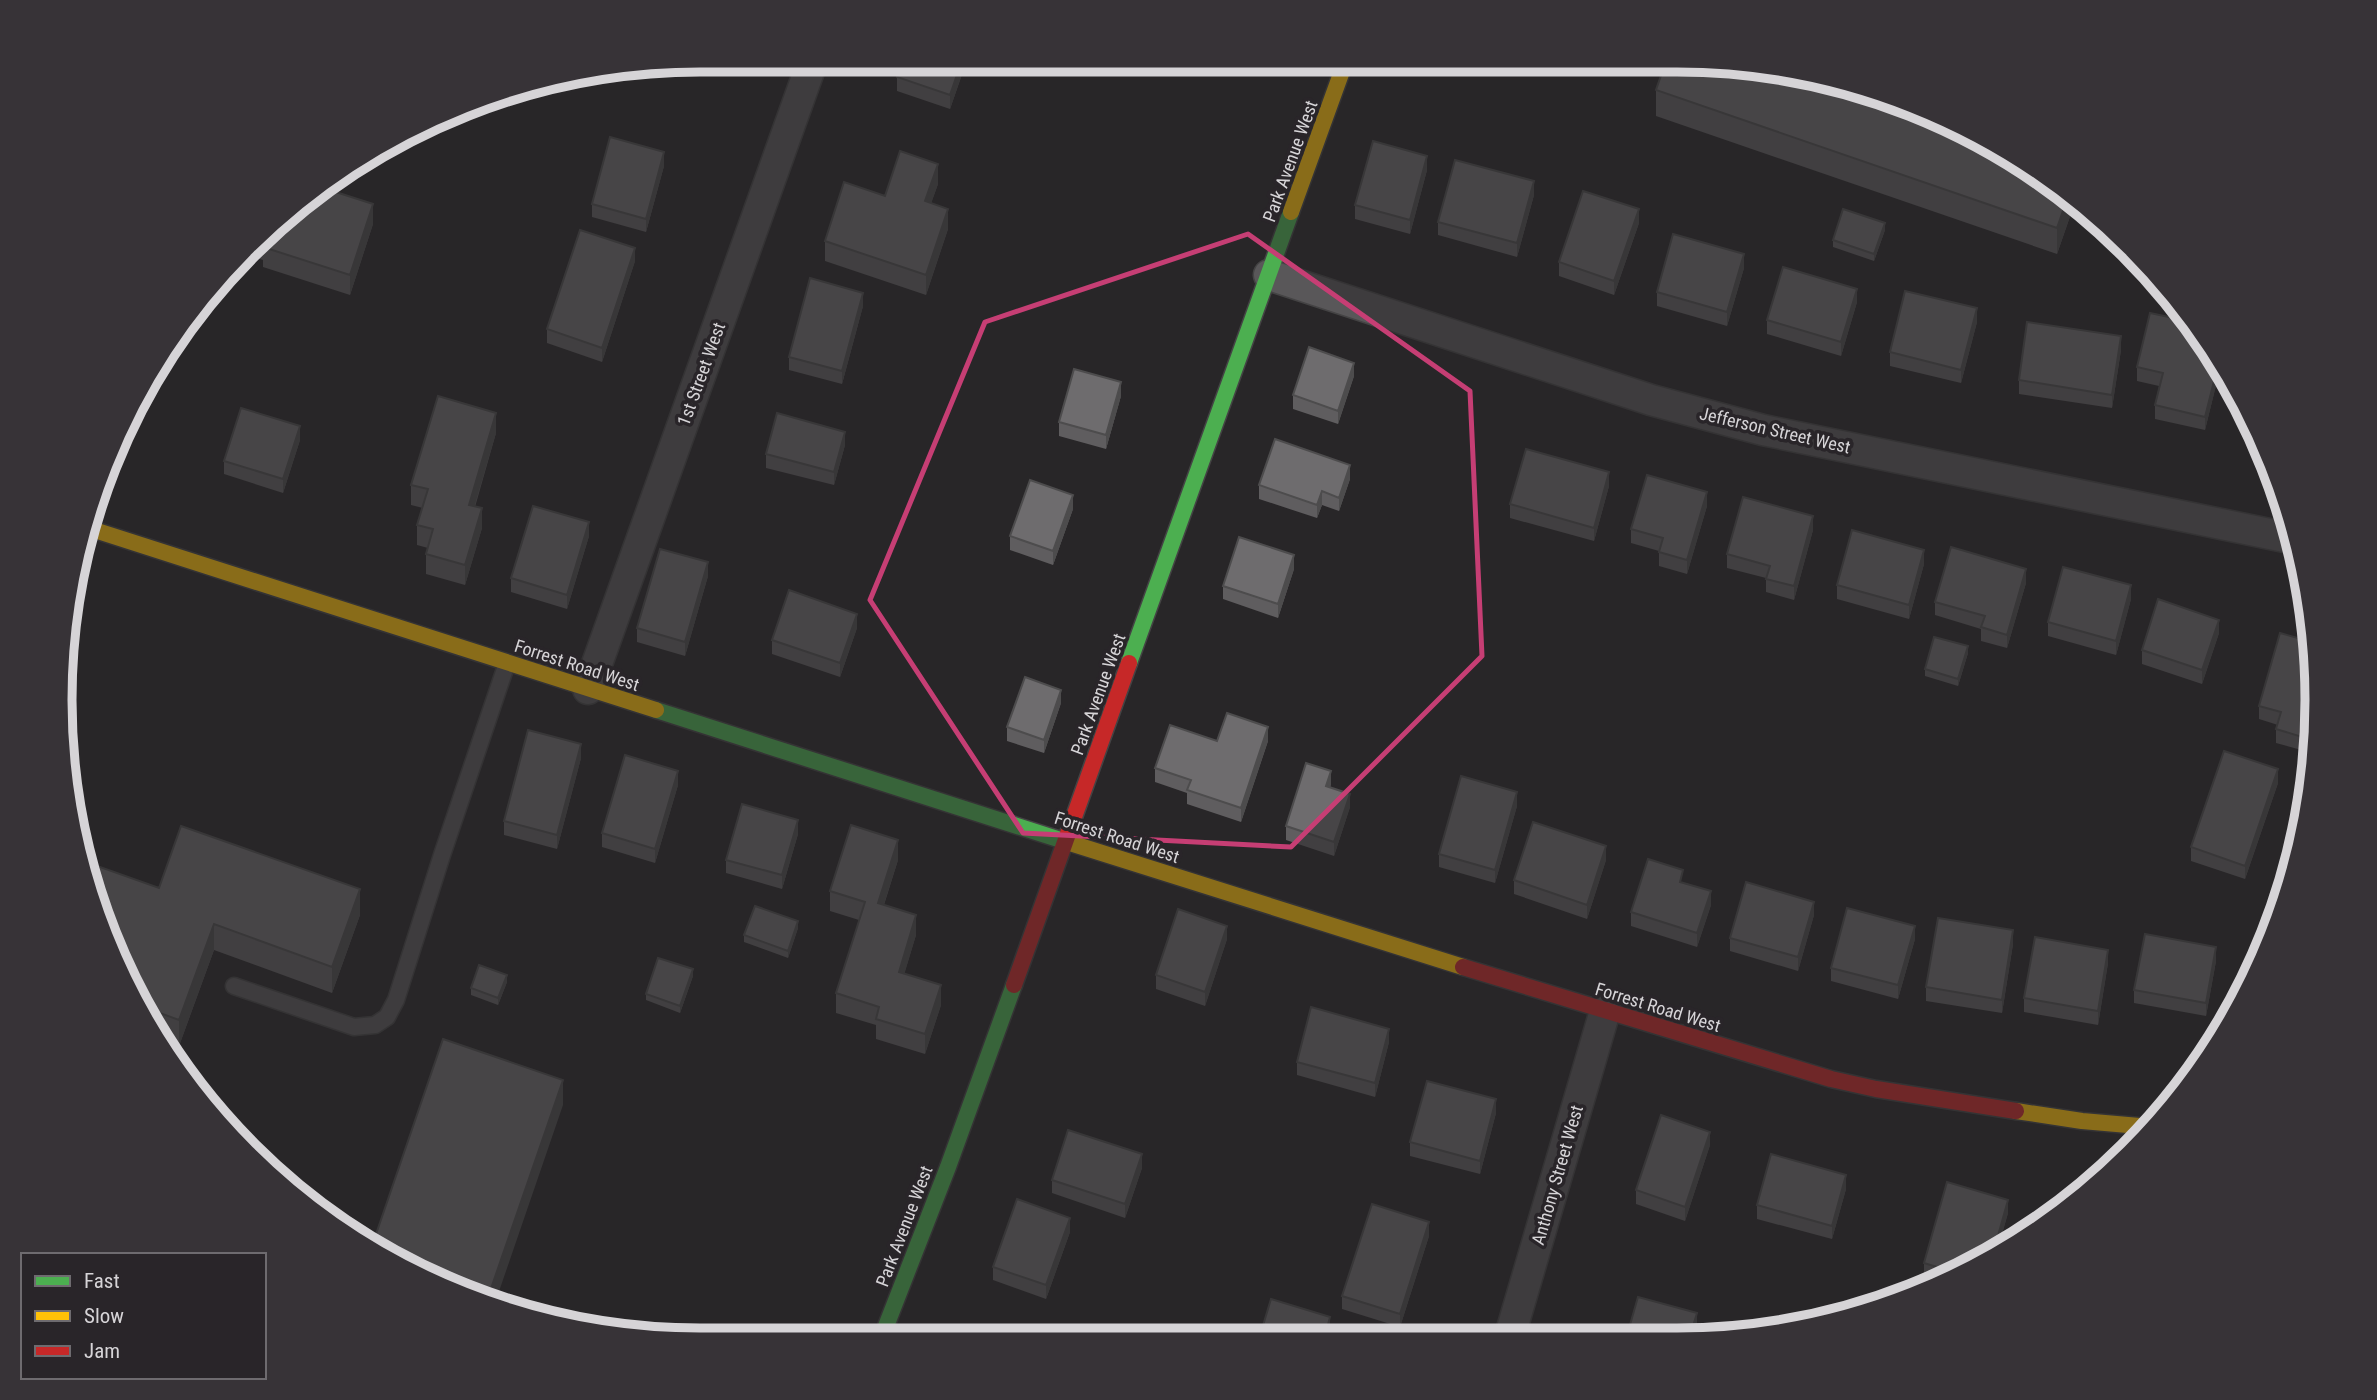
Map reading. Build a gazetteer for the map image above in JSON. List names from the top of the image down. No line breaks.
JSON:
{"streets":{"street":["Park Avenue West","1st Street West","Jefferson Street West","Forrest Road West","Anthony Street West"]},"crossings":[["Park Avenue West","Jefferson Street West"],["Park Avenue West","Forrest Road West"],["1st Street West","Forrest Road West"],["Forrest Road West","Anthony Street West"]],"legend":["Fast","Slow","Jam"]}
